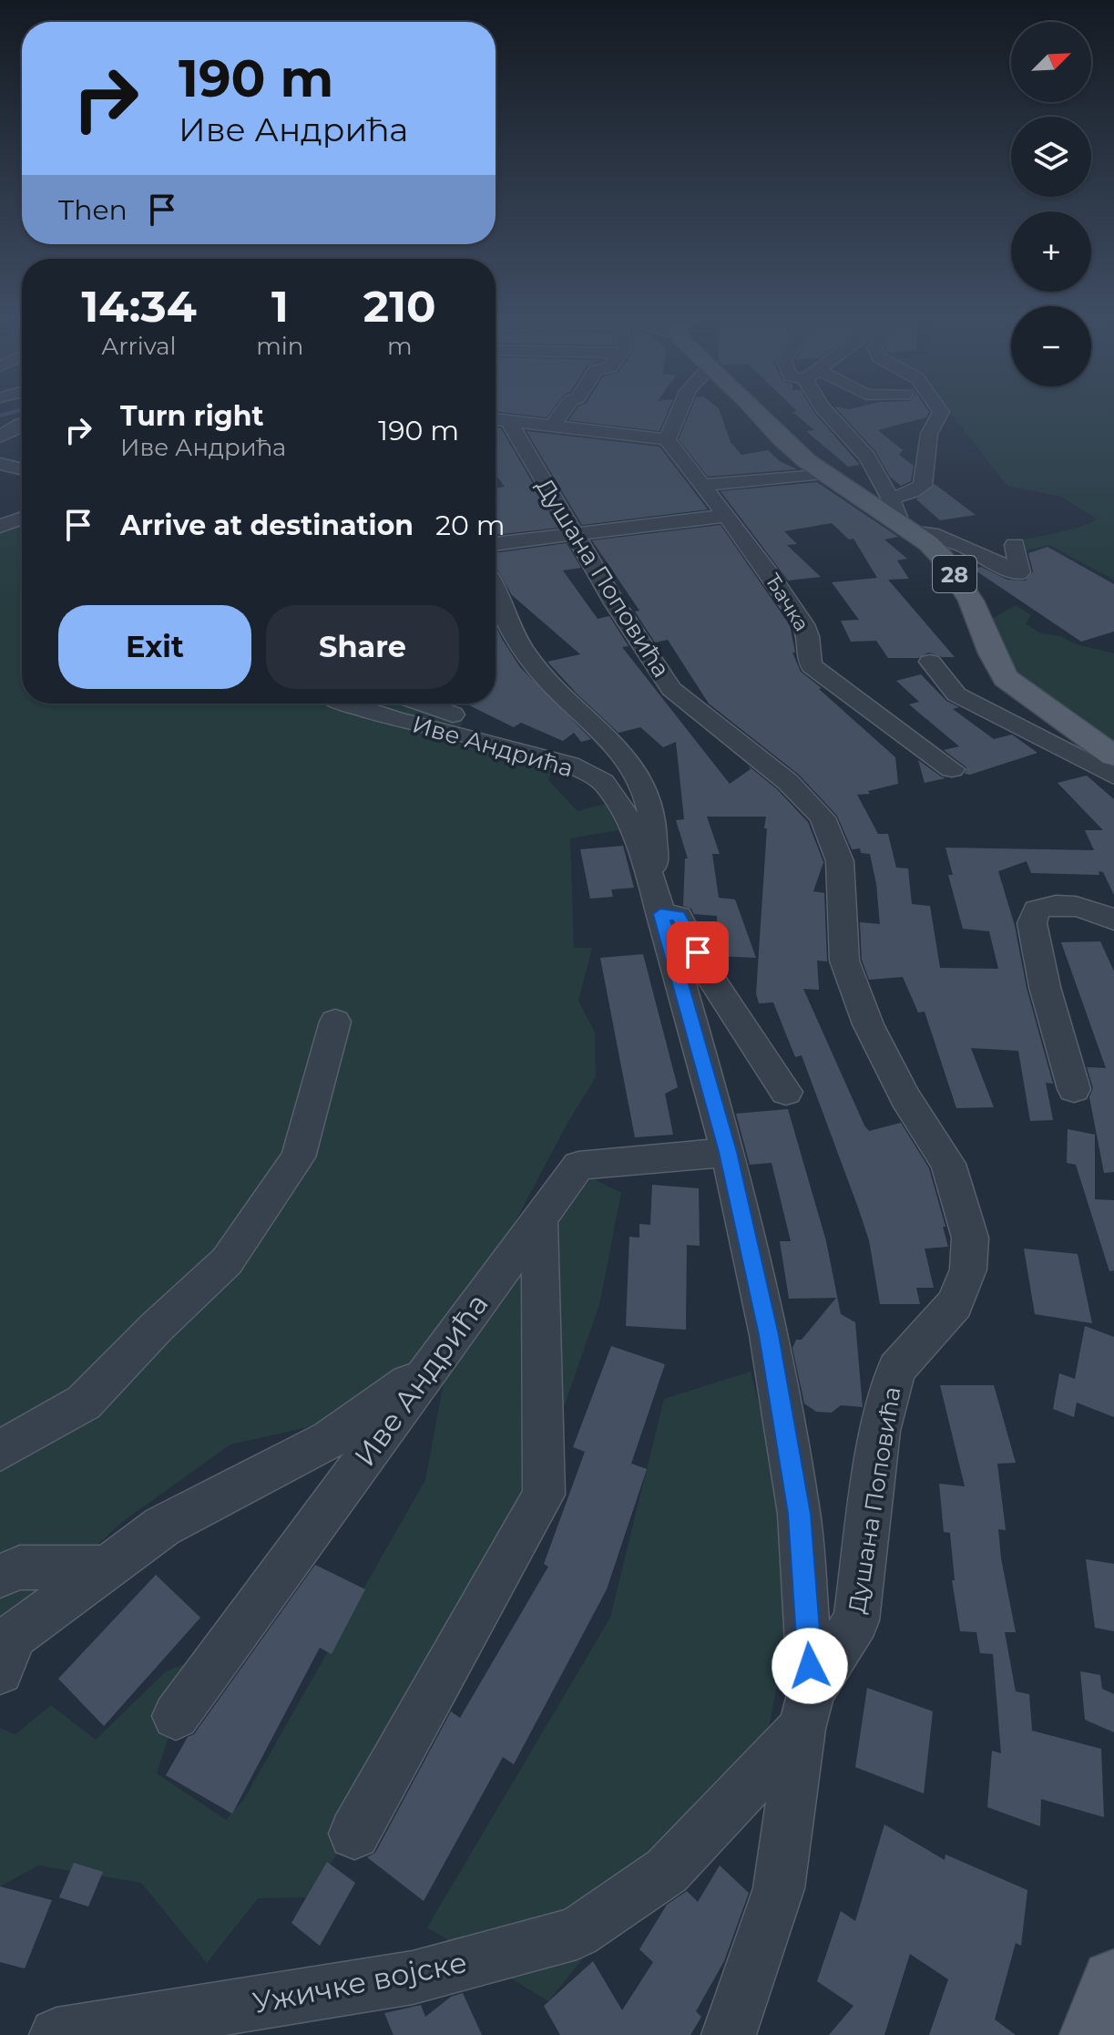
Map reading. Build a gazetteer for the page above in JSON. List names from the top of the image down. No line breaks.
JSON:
{"streets":{"main road":["28"],"street":["Душана Поповића","Ђачка","Иве Андрића","Ужичке војске"]},"crossings":[["Душана Поповића","Иве Андрића"],["Душана Поповића","Ужичке војске"],["Иве Андрића","Ужичке војске"]],"north":"top right","page":{"map_buttons":["+","−"],"turn":["190 m","Иве Андрића"],"then":"Then","eta":["14:34","Arrival","1","min","210","m"],"list":[{"name":"Turn right","note":"Иве Андрића","value":"190 m"},{"name":"Arrive at destination","value":"20 m"}],"buttons":["Exit","Share"]}}
